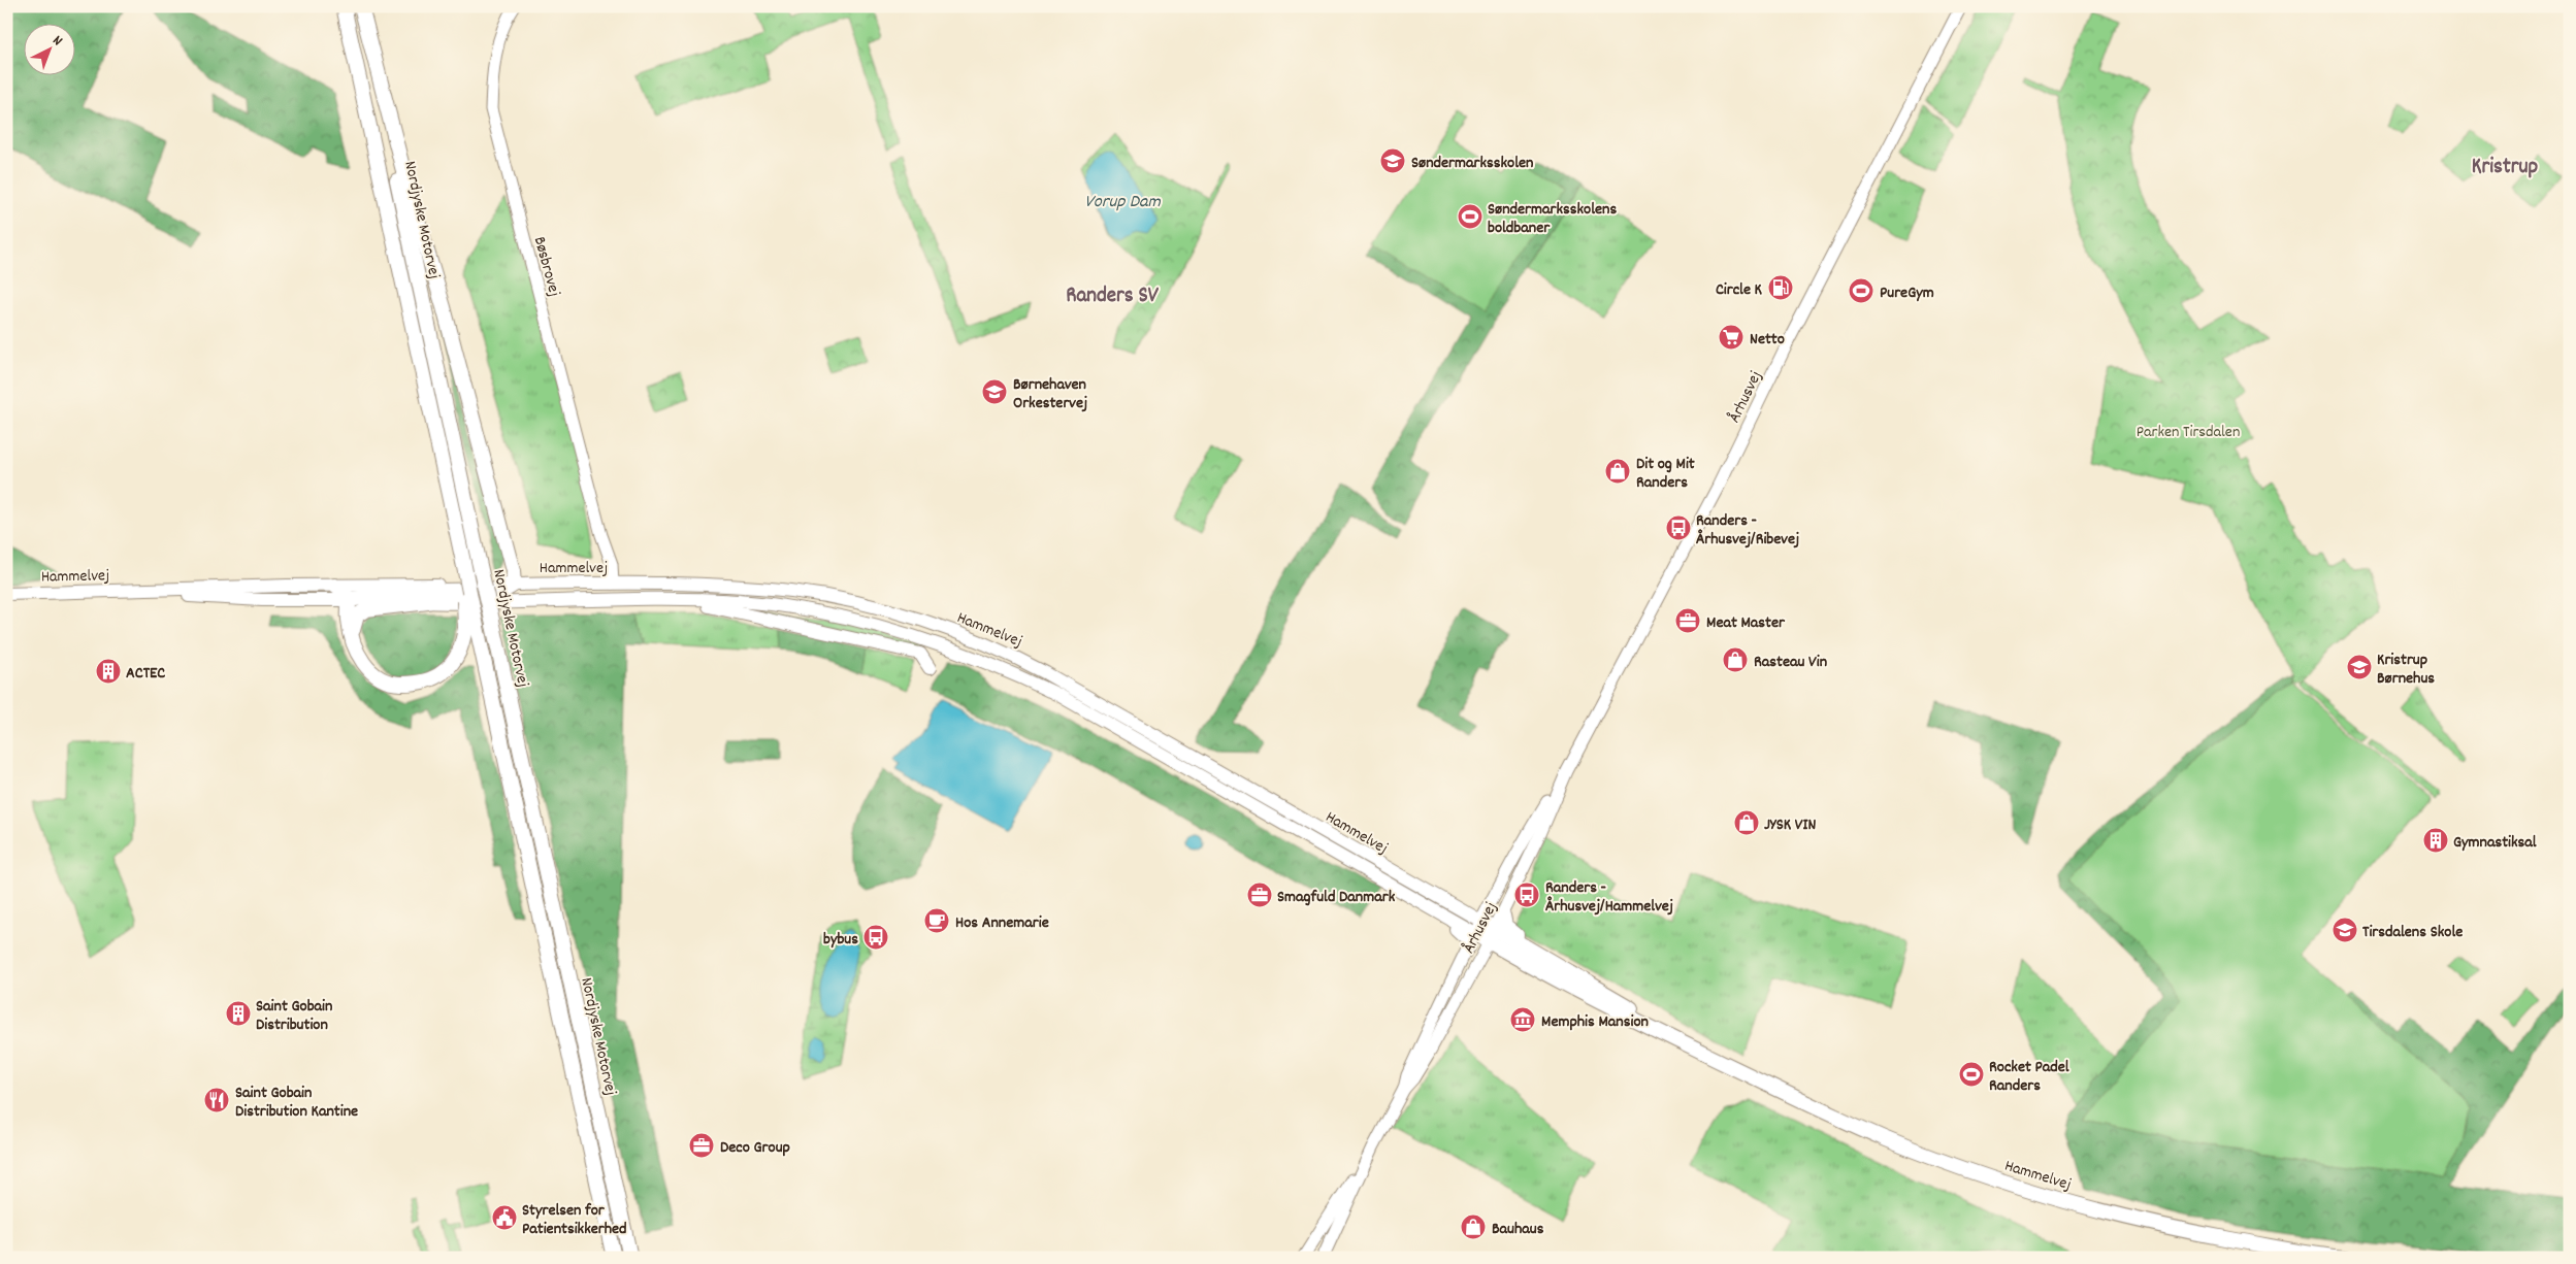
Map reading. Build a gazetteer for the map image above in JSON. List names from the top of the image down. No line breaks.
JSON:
{"streets":{"highway":["Nordjyske Motorvej","Hammelvej"],"main road":["Bøsbrovej","Århusvej"]},"crossings":[["Bøsbrovej","Hammelvej"],["Århusvej","Hammelvej"]],"districts":["Kristrup","Randers SV"],"water":["Vorup Dam"],"parks":["Parken Tirsdalen"],"places":{"school or university":["Søndermarksskolen","Børnehaven Orkestervej","Kristrup Børnehus","Tirsdalens Skole"],"sports":["Søndermarksskolens boldbaner","PureGym","Rocket Padel Randers"],"fuel station":["Circle K"],"supermarket":["Netto"],"shop":["Dit og Mit Randers","Rasteau Vin","JYSK VIN","Bauhaus"],"bus stop":["Randers - Århusvej/Ribevej","Randers - Århusvej/Hammelvej","bybus"],"office":["Meat Master","Smagfuld Danmark","Deco Group"],"building":["ACTEC","Gymnastiksal","Saint Gobain Distribution"],"cafe":["Hos Annemarie"],"museum":["Memphis Mansion"],"restaurant":["Saint Gobain Distribution Kantine"],"public building":["Styrelsen for Patientsikkerhed"]},"north":"top right"}
